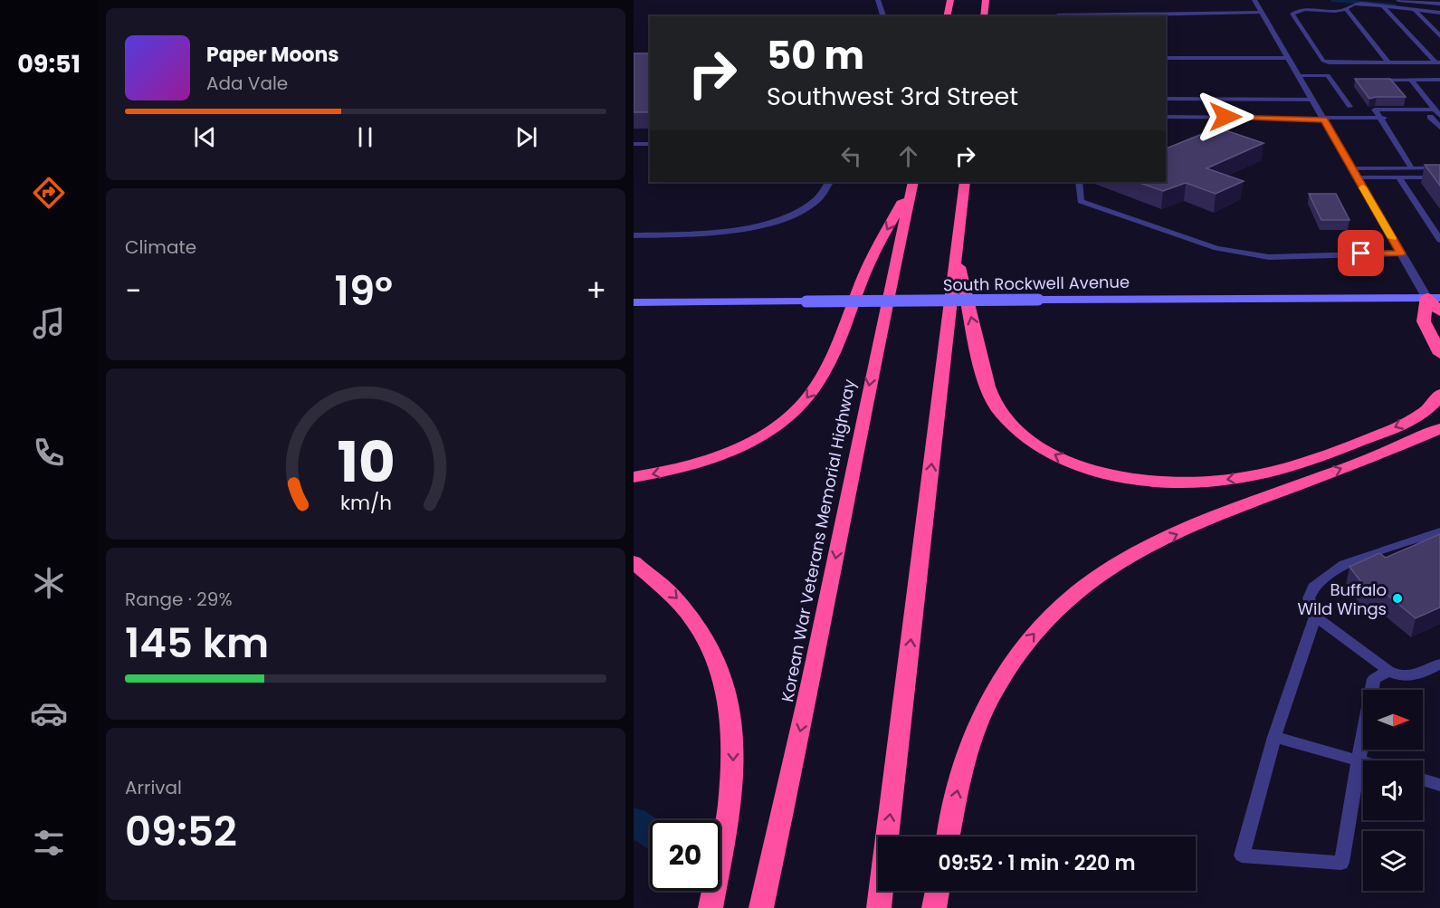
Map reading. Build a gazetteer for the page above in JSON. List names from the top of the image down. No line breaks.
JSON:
{"streets":{"highway":["Korean War Veterans Memorial Highway"],"street":["South Rockwell Avenue"]},"places":["Buffalo Wild Wings"],"north":"right","page":{"tabs":"09:51","turn":["50 m","Southwest 3rd Street"],"song":["Paper Moons","Ada Vale"],"tile":["Climate",["Range · 29%","145 km"],["Arrival","09:52"]],"heat":["−","19°","+"],"limit":"20","trip":"09:52 · 1 min · 220 m","gauge":["10","km/h"]}}
